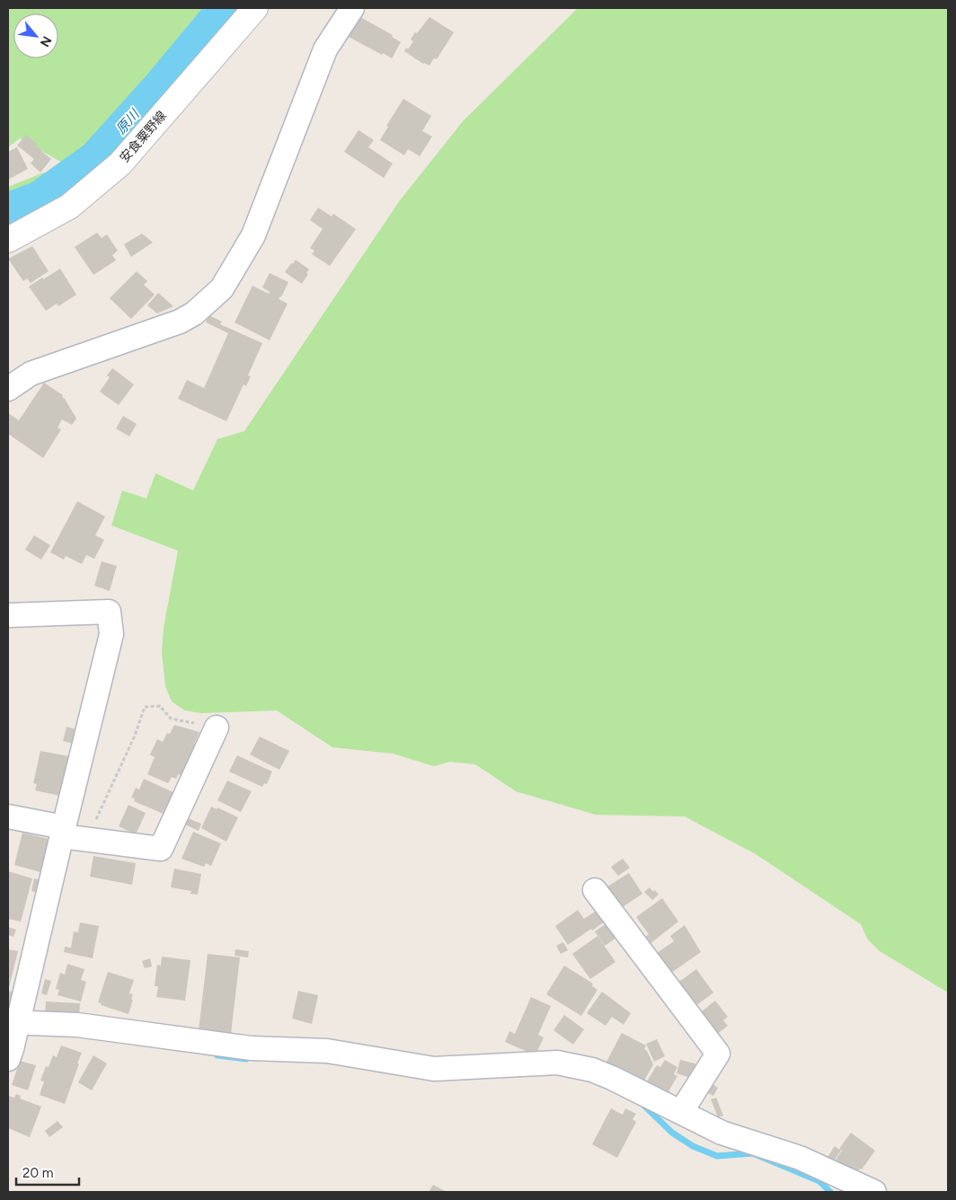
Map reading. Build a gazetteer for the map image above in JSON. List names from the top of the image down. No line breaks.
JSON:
{"streets":{"main road":["安食粟野線"]},"water":["原川"],"scale_bar":"20 m","north":"bottom right"}
